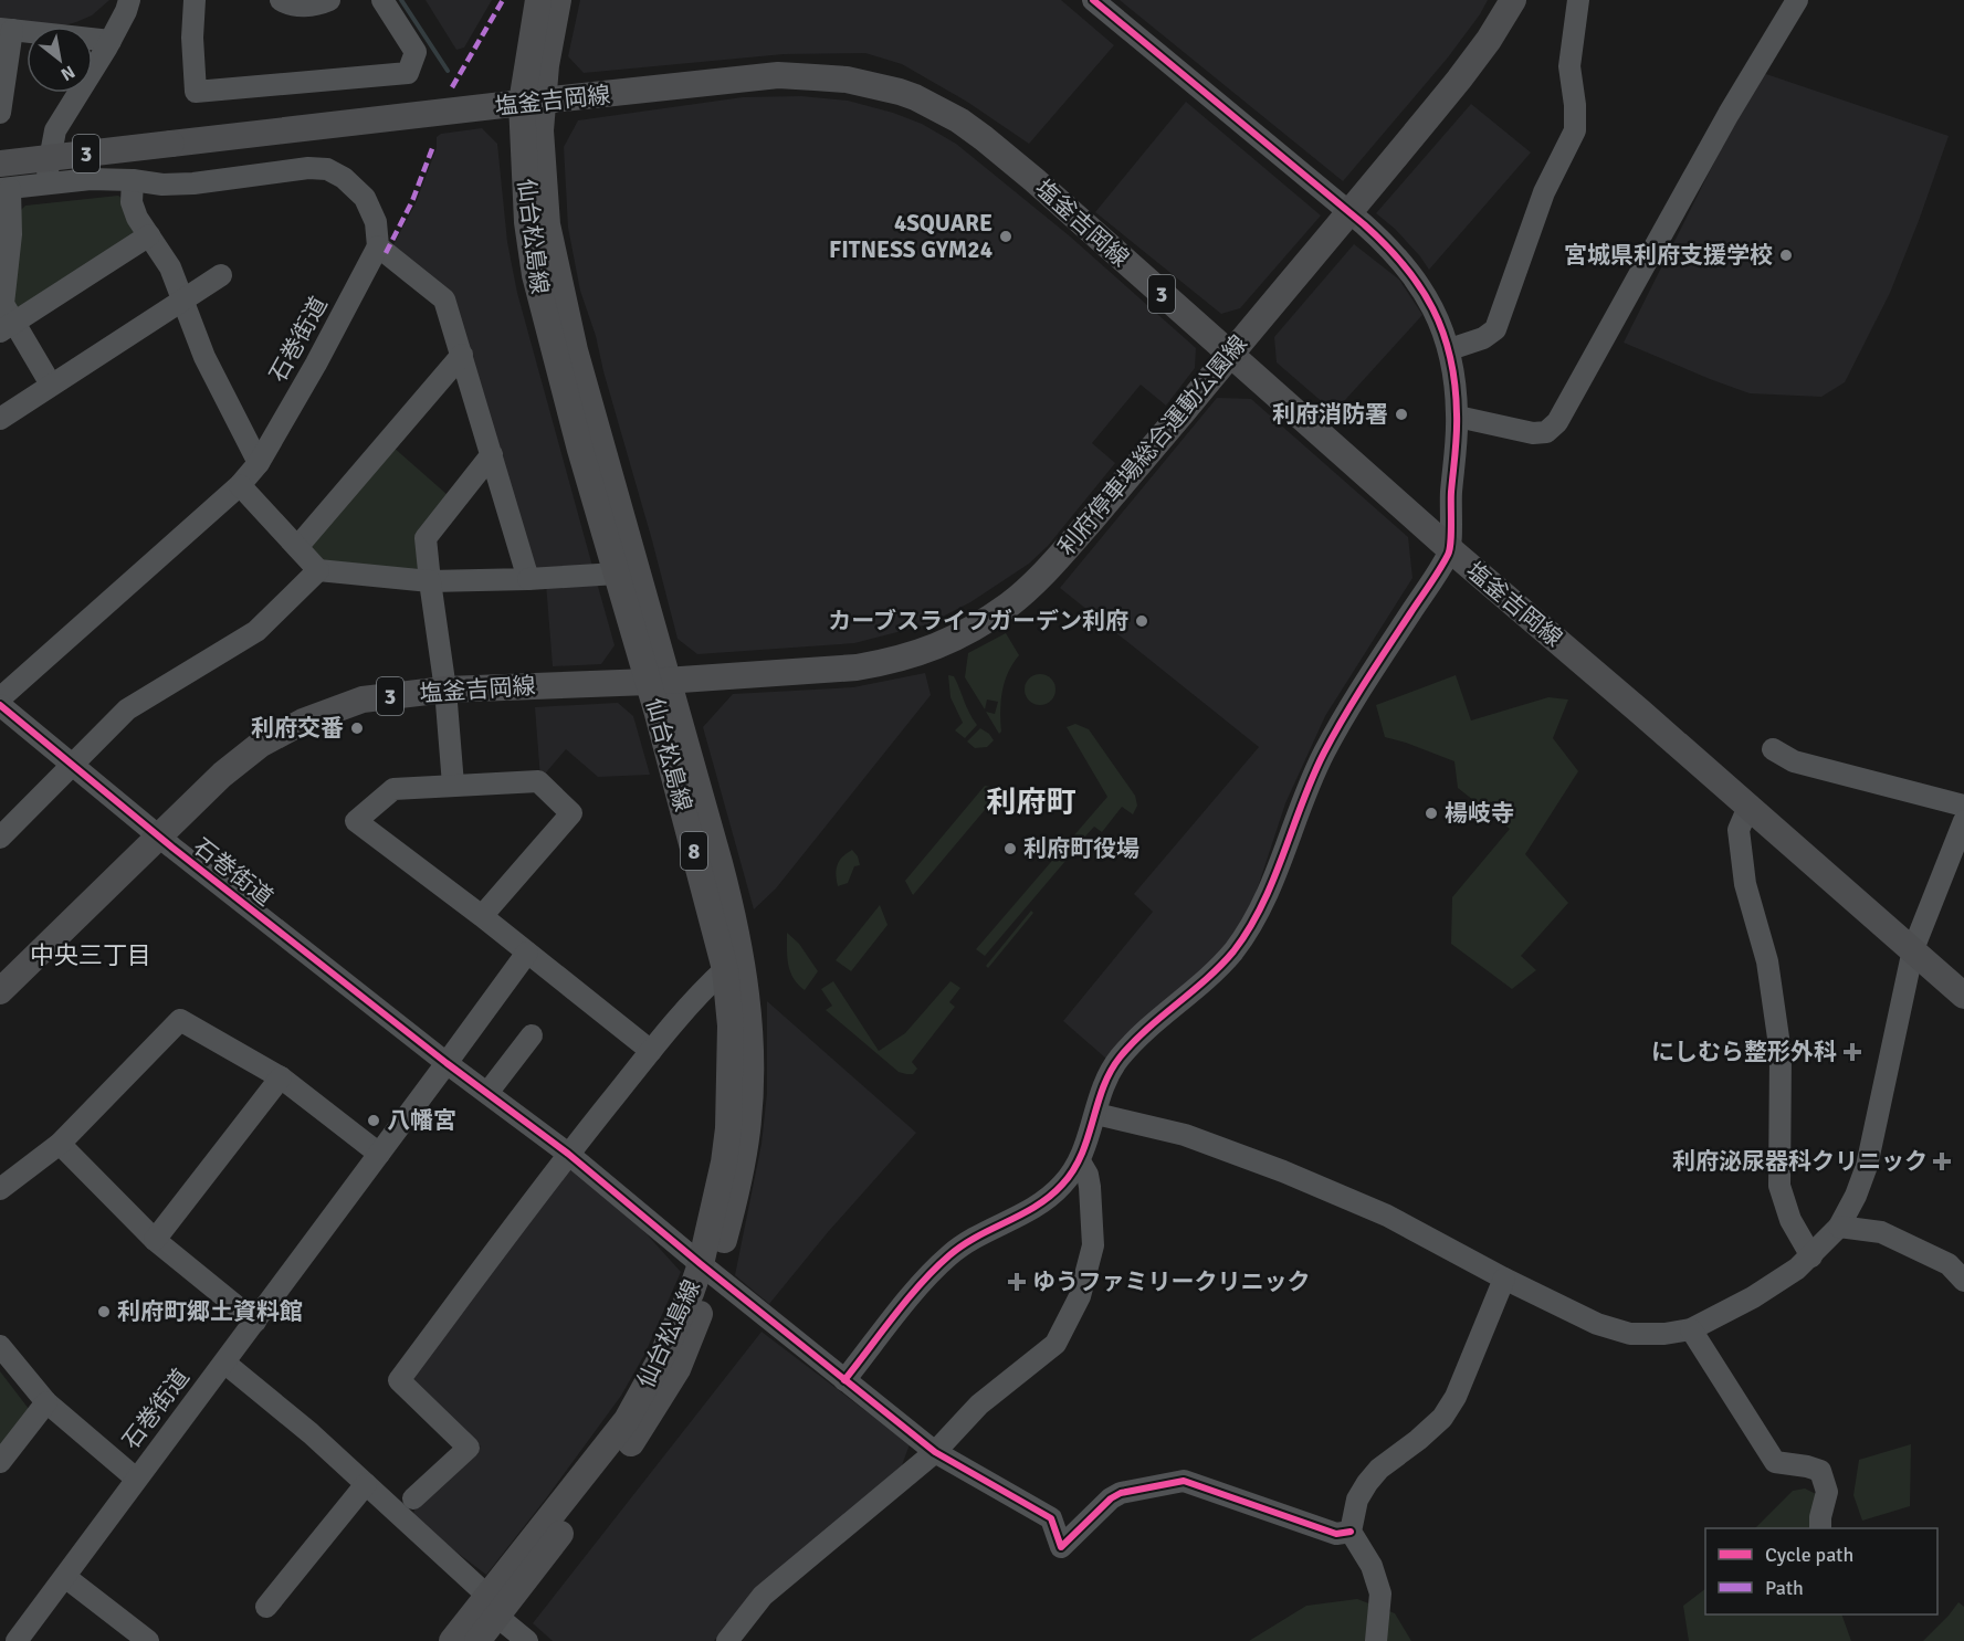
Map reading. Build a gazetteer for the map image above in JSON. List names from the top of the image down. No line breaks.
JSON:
{"streets":{"main road":["塩釜吉岡線","3","仙台松島線","利府停車場総合運動公園線","8"],"street":["石巻街道"]},"crossings":[["塩釜吉岡線","仙台松島線"],["塩釜吉岡線","石巻街道"],["塩釜吉岡線","利府停車場総合運動公園線"],["仙台松島線","利府停車場総合運動公園線"]],"districts":["利府町","中央三丁目"],"places":{"other":["4SQUARE FITNESS GYM24","宮城県利府支援学校","利府消防署","カーブスライフガーデン利府","利府交番","楊岐寺","利府町役場","八幡宮","利府町郷土資料館"],"health":["にしむら整形外科","利府泌尿器科クリニック","ゆうファミリークリニック"]},"legend":["Cycle path","Path"],"north":"bottom right"}
